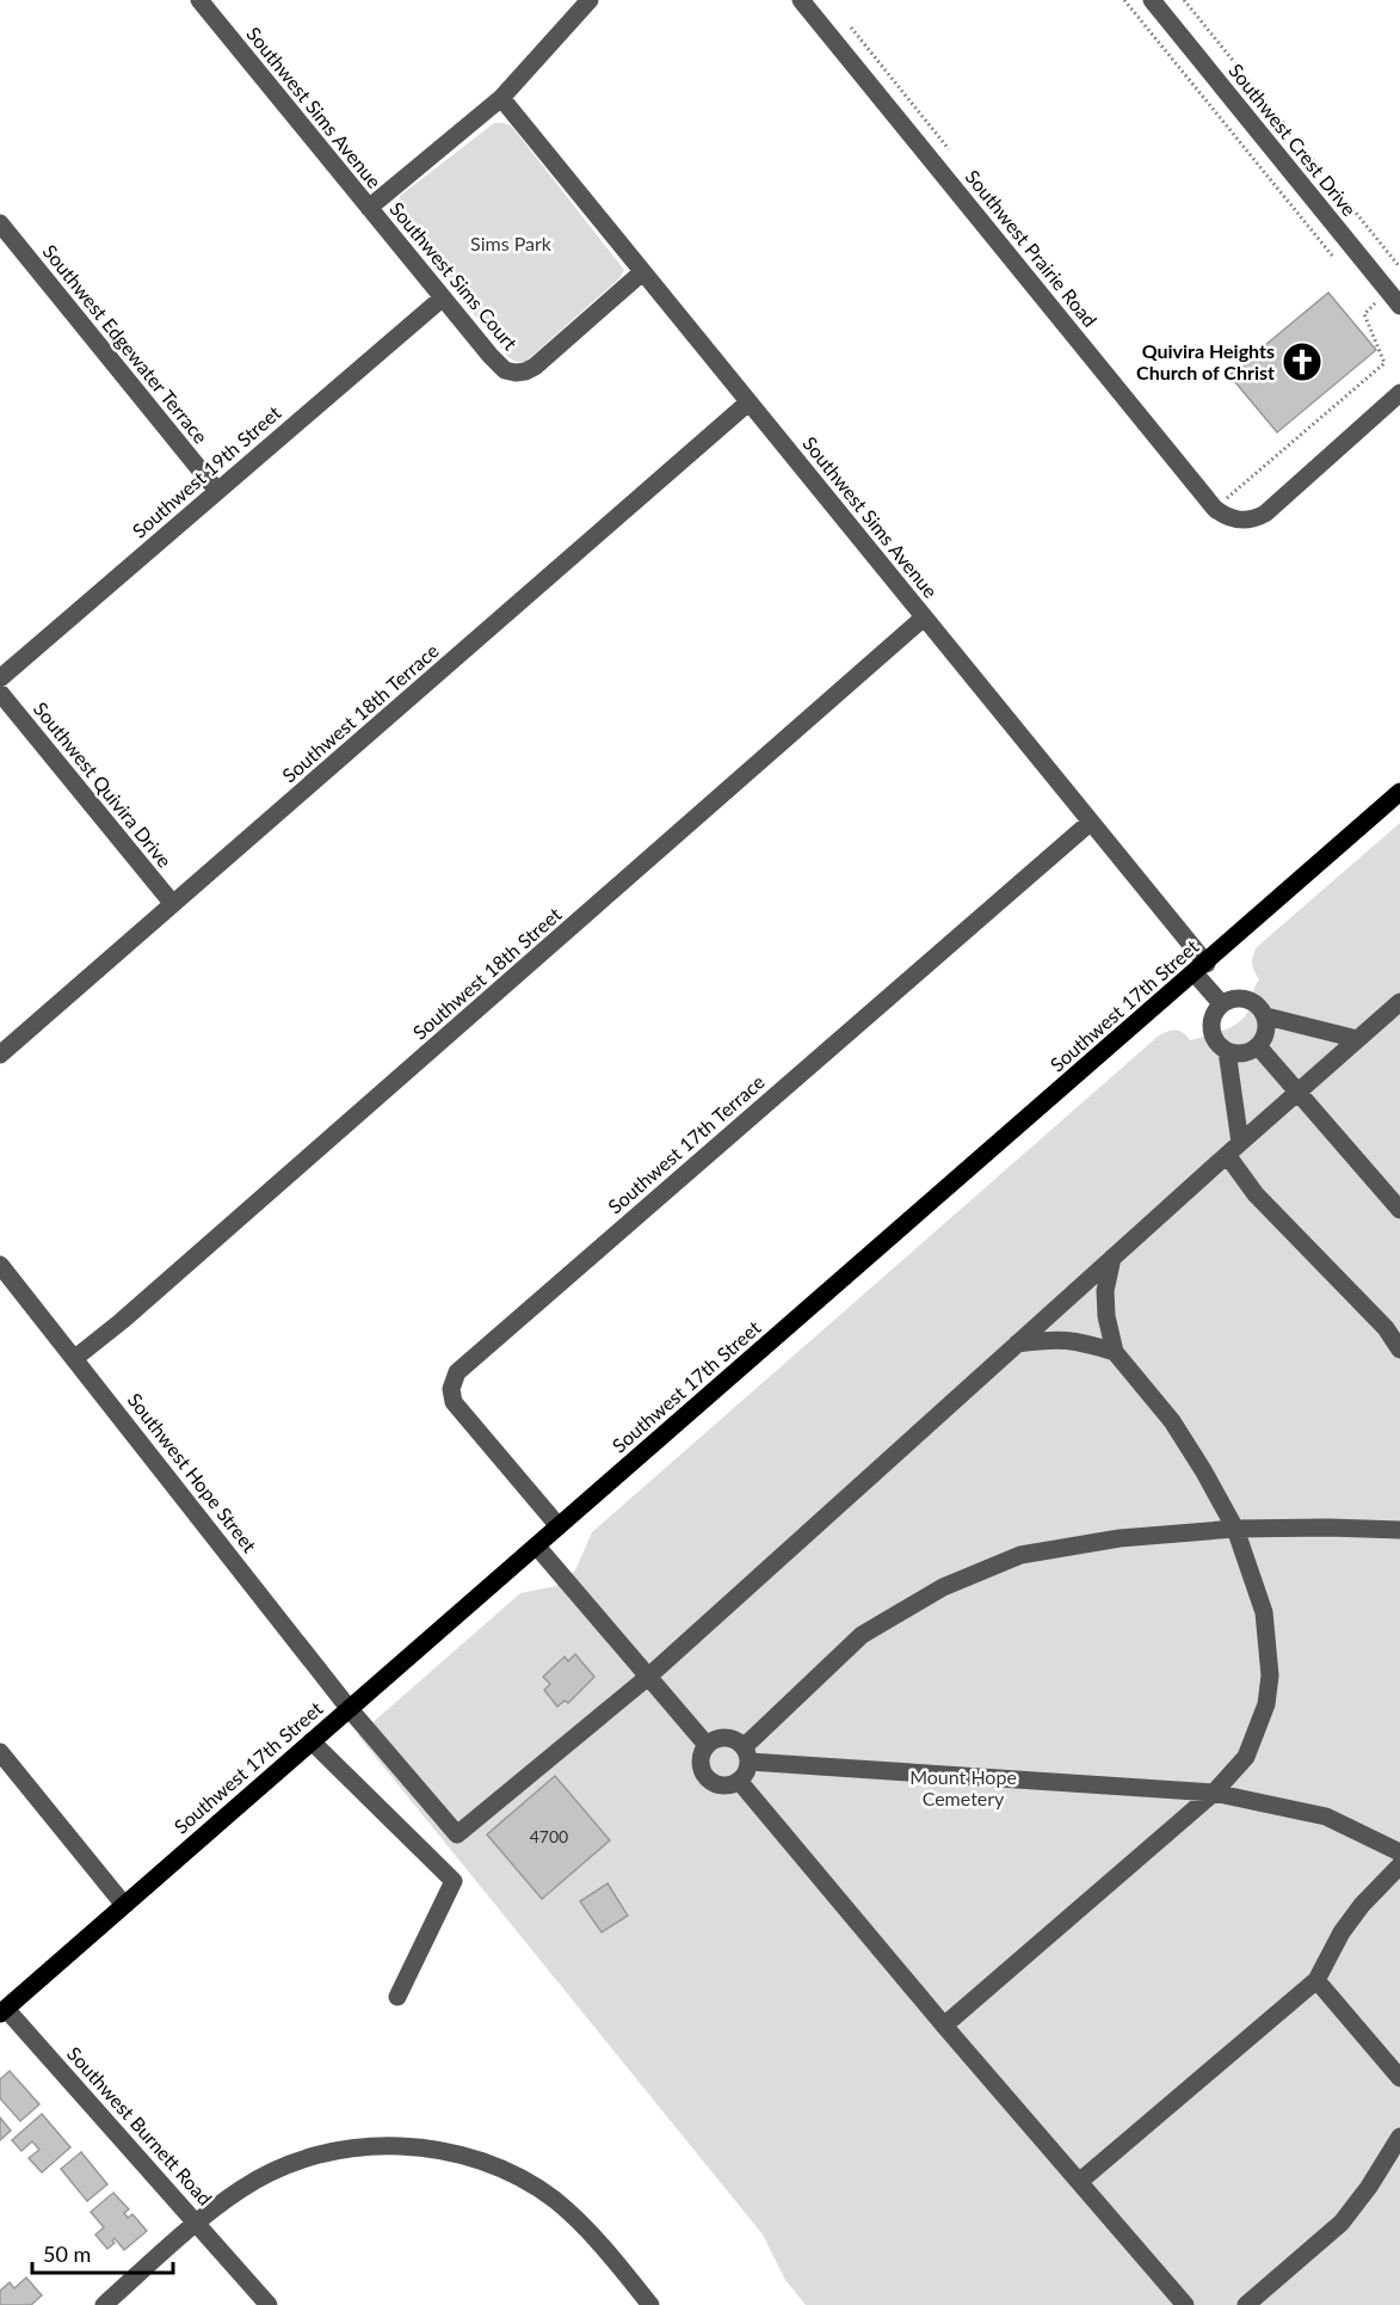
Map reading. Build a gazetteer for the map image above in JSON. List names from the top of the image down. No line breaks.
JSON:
{"streets":{"main road":["Southwest 17th Street"],"street":["Southwest Sims Avenue","Southwest Crest Drive","Southwest Prairie Road","Southwest Sims Court","Southwest Edgewater Terrace","Southwest 19th Street","Southwest 18th Terrace","Southwest Quivira Drive","Southwest 18th Street","Southwest 17th Terrace","Southwest Hope Street","Southwest Burnett Road"]},"crossings":[["Southwest Sims Avenue","Southwest Sims Court"],["Southwest Sims Avenue","Southwest 18th Terrace"],["Southwest Sims Avenue","Southwest 18th Street"],["Southwest Sims Avenue","Southwest 17th Street"],["Southwest Sims Avenue","Southwest 17th Terrace"],["Southwest Sims Court","Southwest 19th Street"],["Southwest Edgewater Terrace","Southwest 19th Street"],["Southwest 18th Terrace","Southwest Quivira Drive"],["Southwest 18th Street","Southwest Hope Street"],["Southwest 17th Street","Southwest 17th Terrace"],["Southwest 17th Street","Southwest Hope Street"],["Southwest 17th Street","Southwest Burnett Road"]],"parks":["Sims Park","Mount Hope Cemetery"],"places":{"church":["Quivira Heights Church of Christ"]},"house_numbers":["4700"],"scale_bar":"50 m"}
